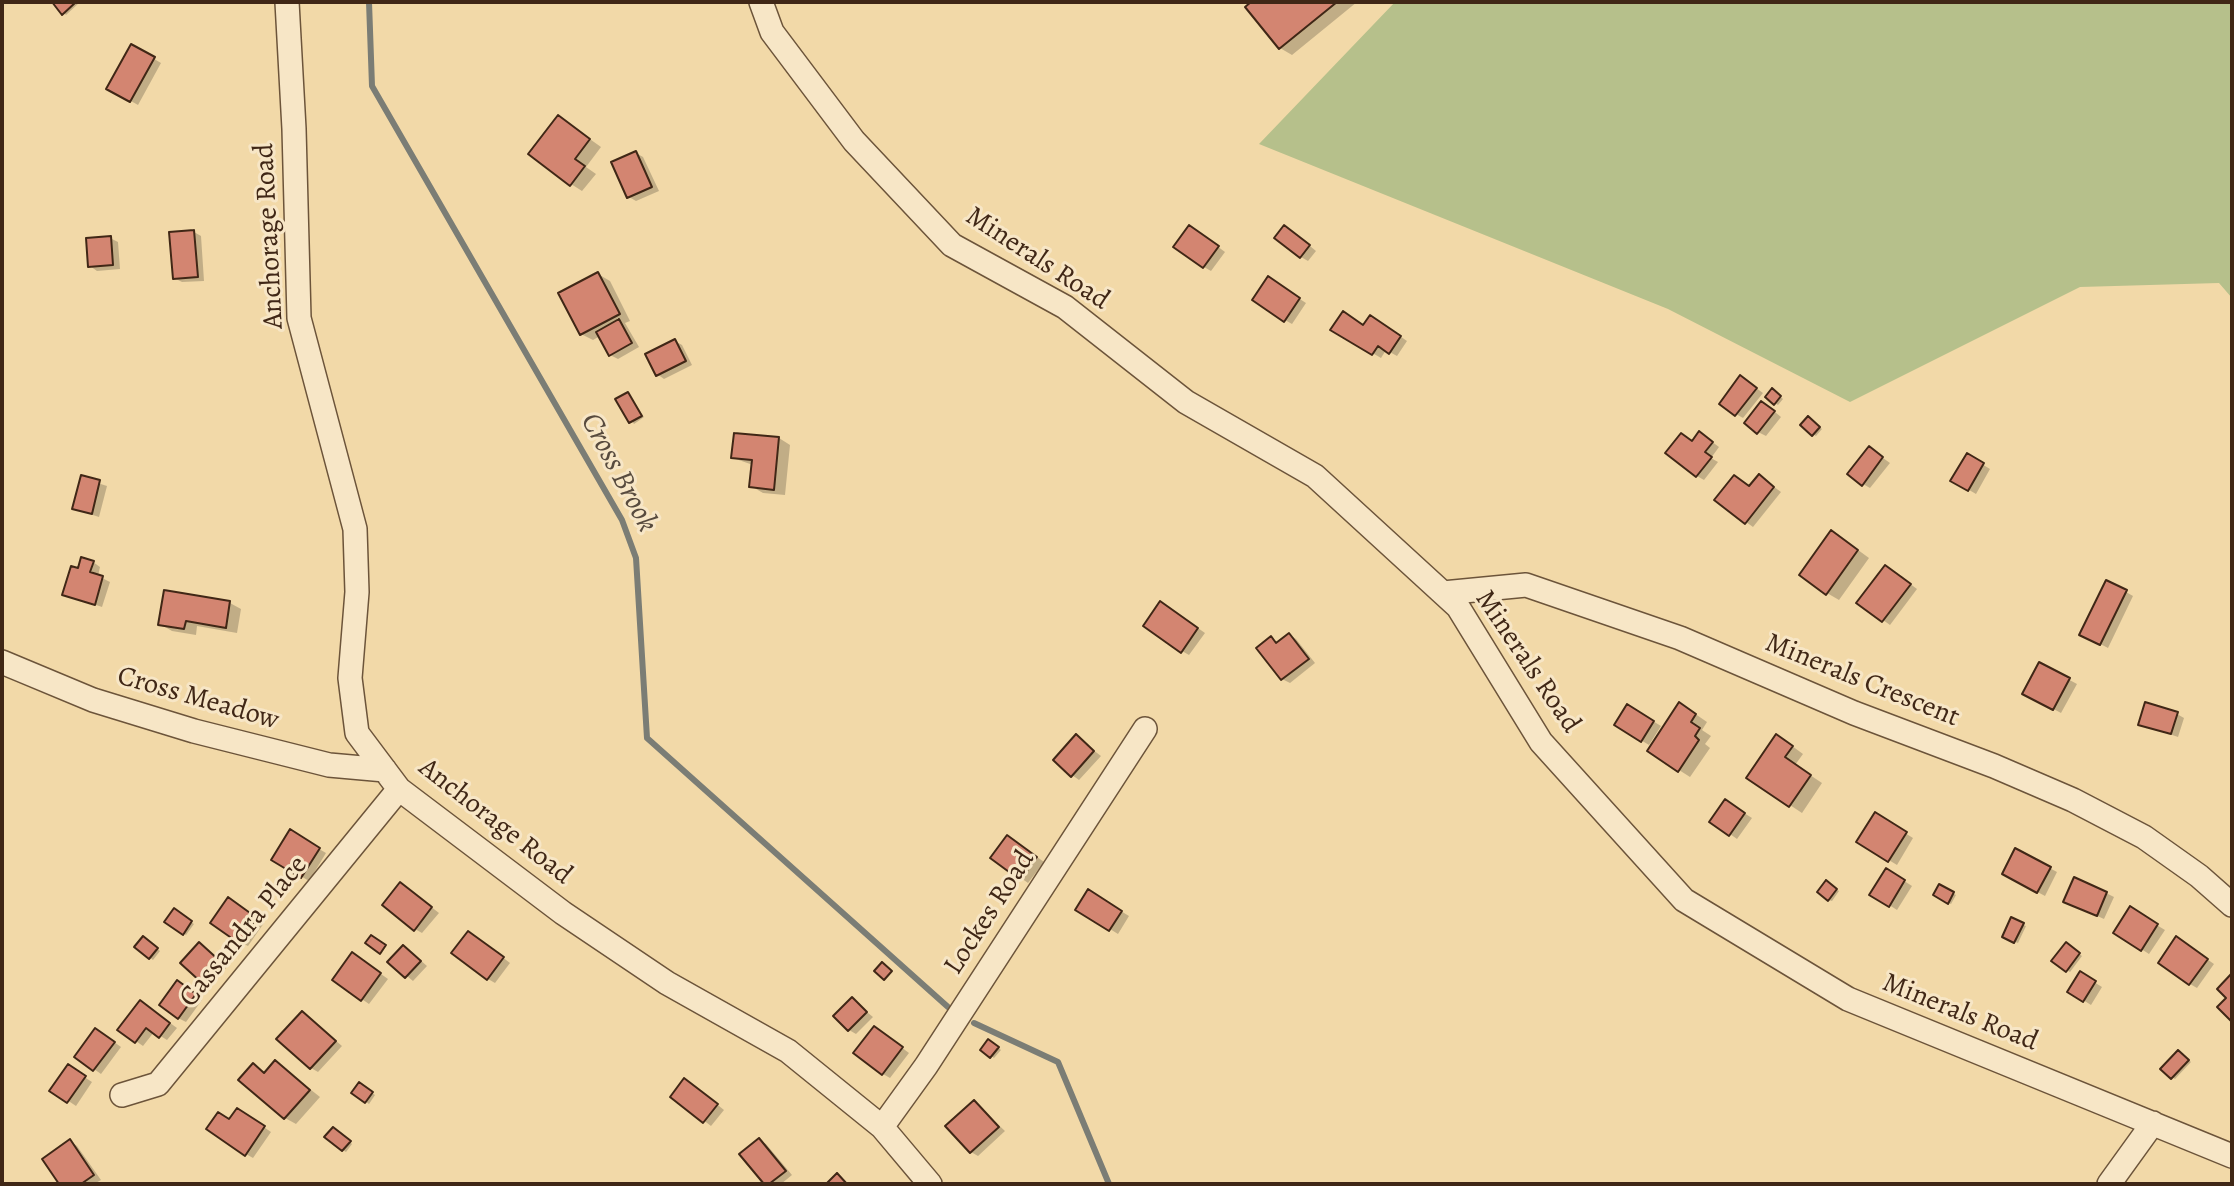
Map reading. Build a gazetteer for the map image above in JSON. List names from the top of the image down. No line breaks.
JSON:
{"streets":{"street":["Anchorage Road","Minerals Road","Minerals Crescent","Cross Meadow","Lockes Road","Cassandra Place"]},"crossings":[["Anchorage Road","Cross Meadow"],["Anchorage Road","Lockes Road"],["Anchorage Road","Cassandra Place"],["Minerals Road","Minerals Crescent"]],"water":["Cross Brook"]}
